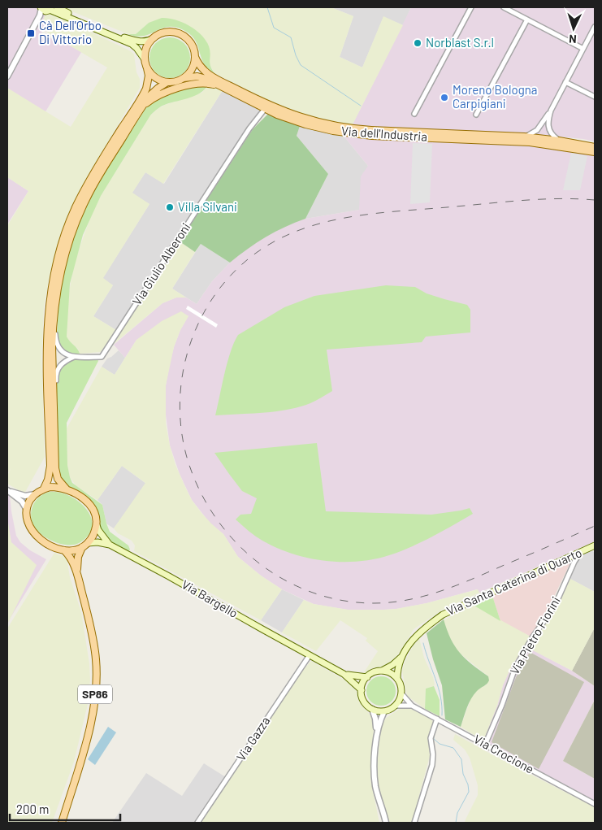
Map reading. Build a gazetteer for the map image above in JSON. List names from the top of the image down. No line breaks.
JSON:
{"streets":{"main road":["Via dell'Industria","Via Santa Caterina di Quarto","Via Bargello","SP86"],"street":["Via Giulio Alberoni","Via Pietro Fiorini","Via Gazza","Via Crocione"]},"crossings":[["Via dell'Industria","Via Giulio Alberoni"],["Via Santa Caterina di Quarto","Via Pietro Fiorini"],["Via Santa Caterina di Quarto","Via Crocione"],["Via Bargello","SP86"],["Via Bargello","Via Gazza"],["Via Pietro Fiorini","Via Crocione"]],"places":{"transit":["Cà Dell'Orbo Di Vittorio"],"other":["Norblast S.r.l","Moreno Bologna Carpigiani","Villa Silvani"]},"scale_bar":"200 m","north":"bottom"}
